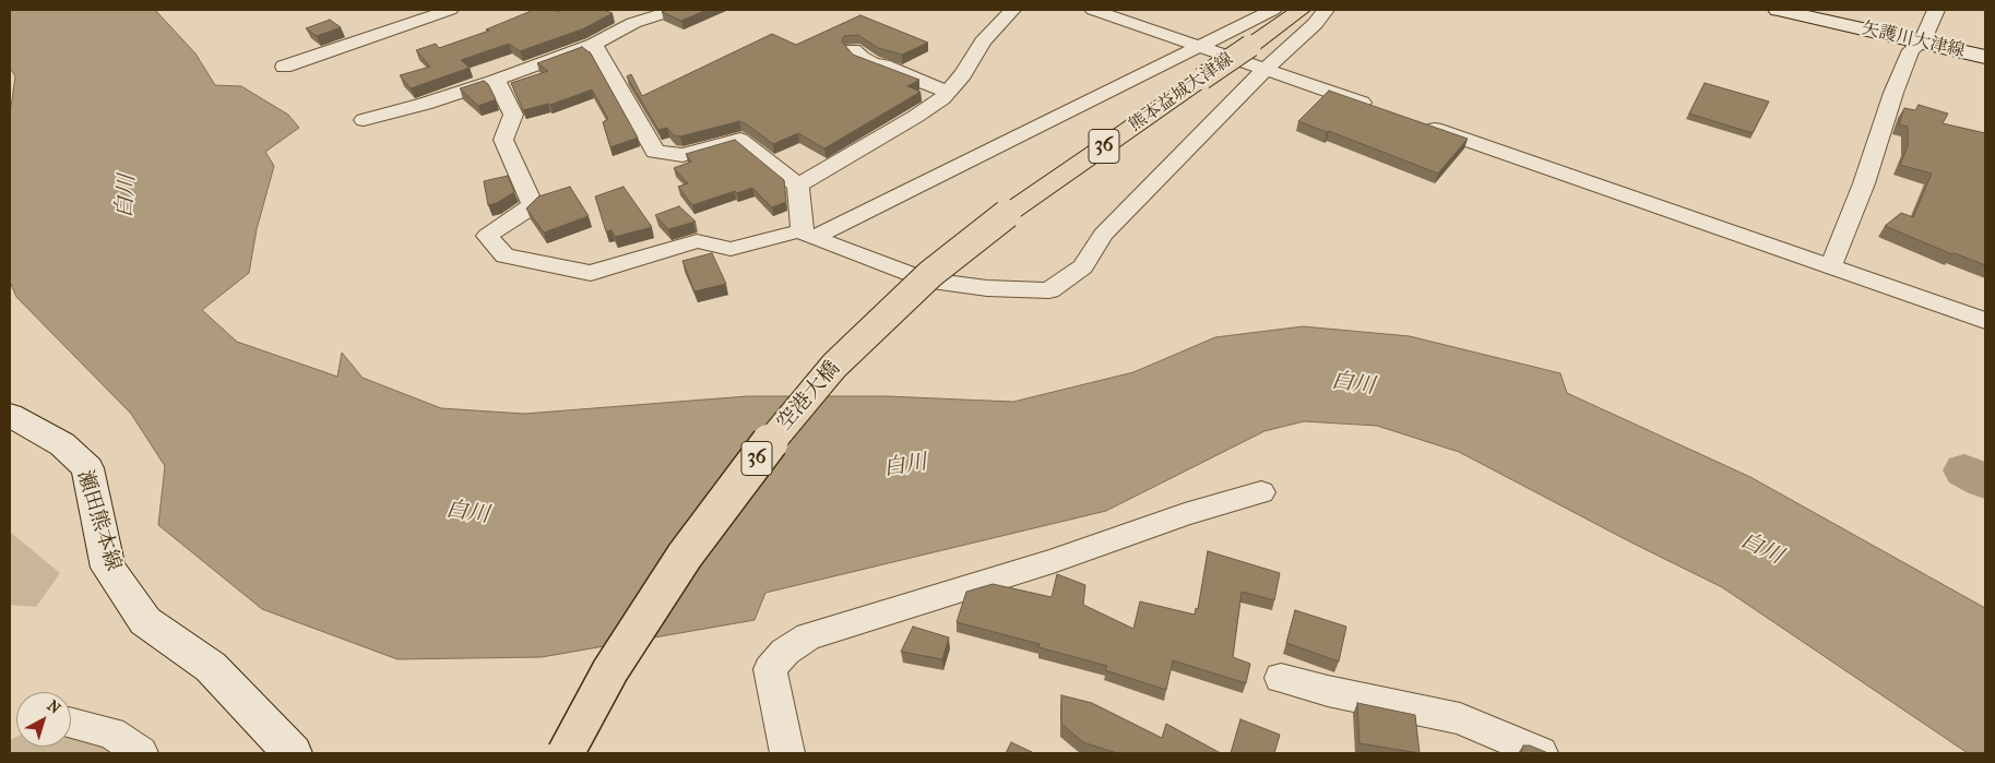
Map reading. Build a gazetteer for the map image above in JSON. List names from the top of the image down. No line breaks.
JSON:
{"streets":{"main road":["矢護川大津線","熊本益城大津線","36","空港大橋","瀬田熊本線"]},"crossings":[["熊本益城大津線","空港大橋"]],"water":["白川"],"north":"top right"}
